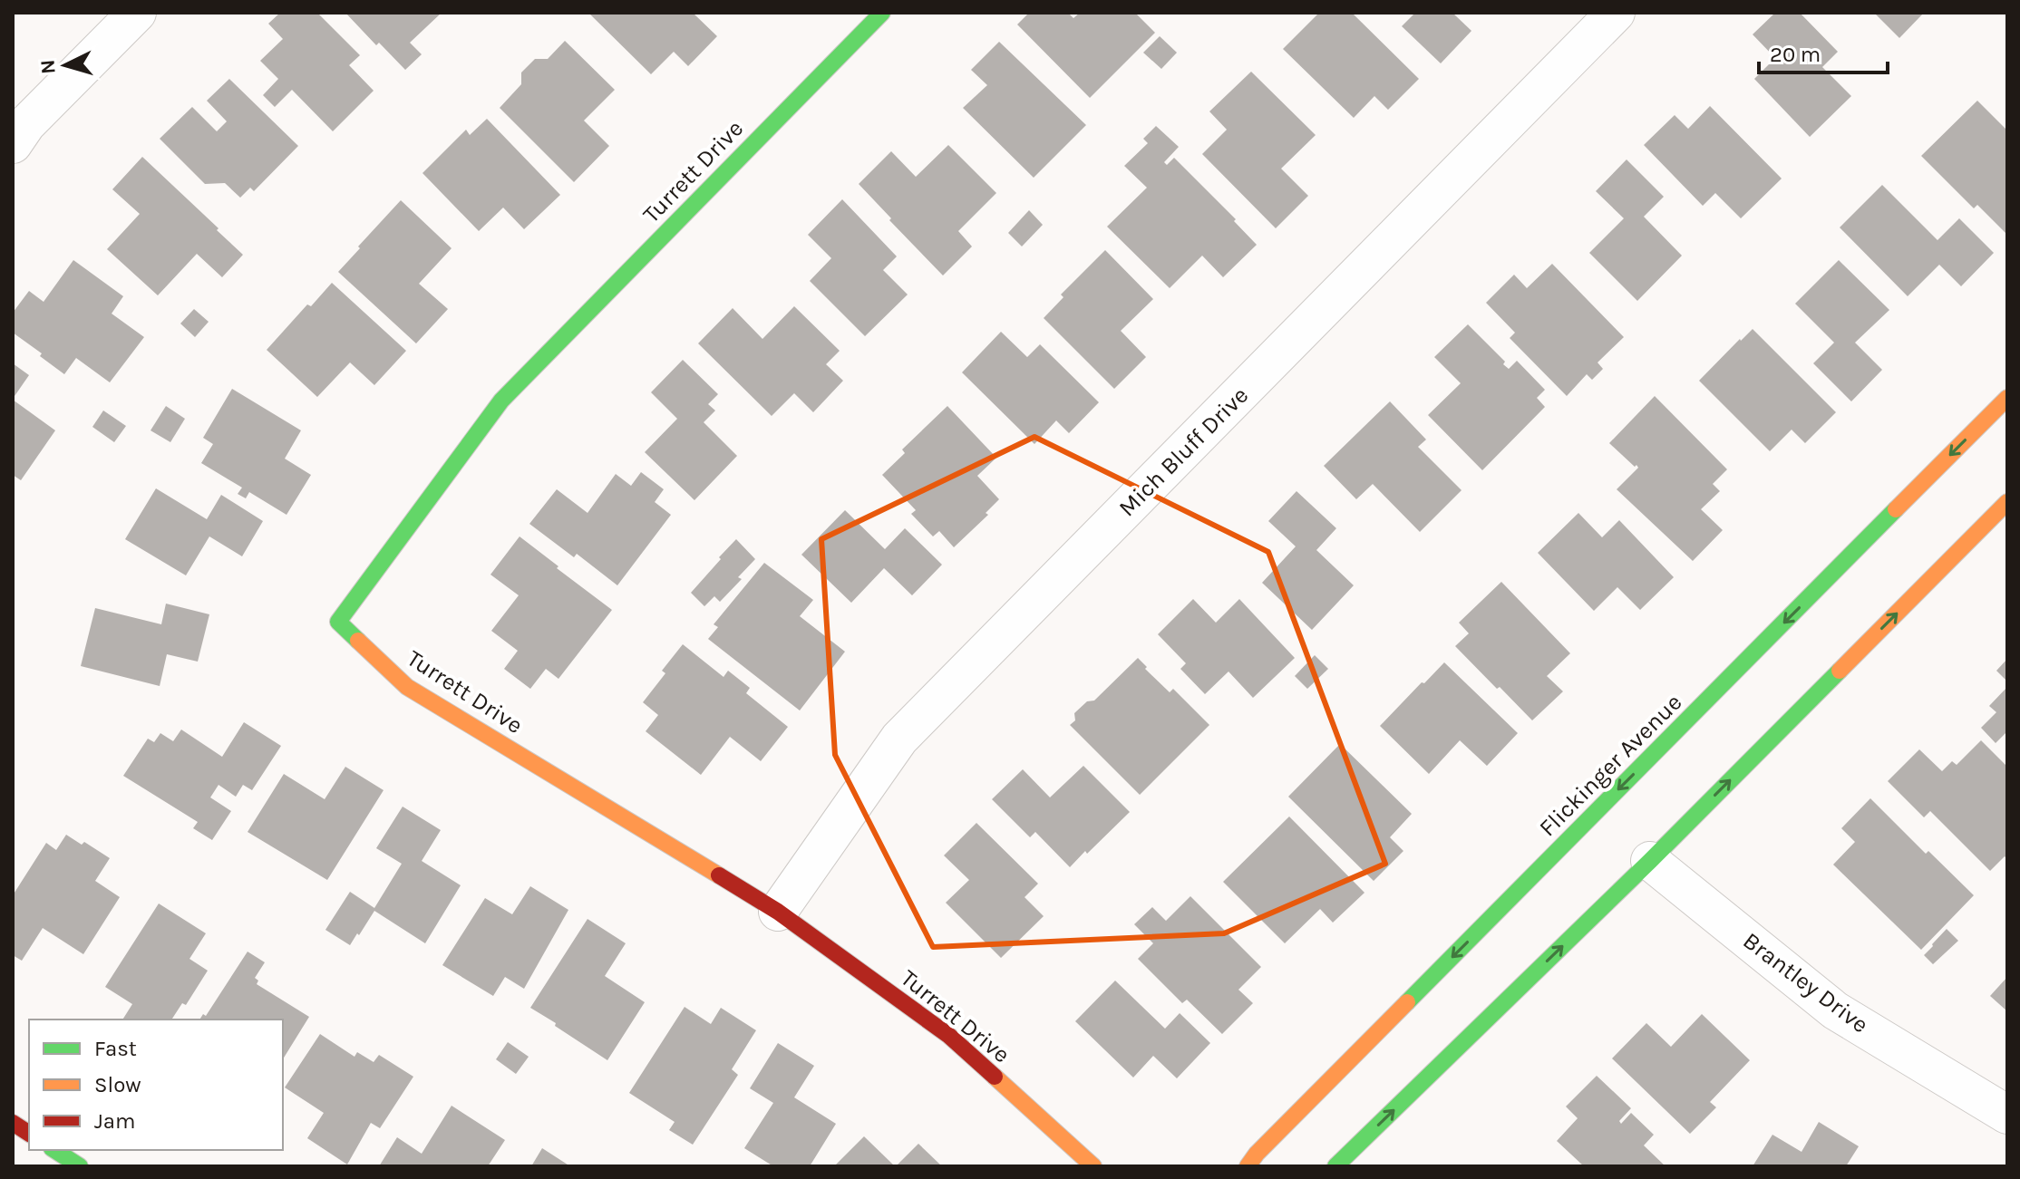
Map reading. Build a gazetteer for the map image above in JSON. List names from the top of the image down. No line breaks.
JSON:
{"streets":{"main road":["Turrett Drive","Flickinger Avenue"],"street":["Mich Bluff Drive","Brantley Drive"]},"crossings":[["Turrett Drive","Mich Bluff Drive"]],"legend":["Fast","Slow","Jam"],"scale_bar":"20 m","north":"left"}
